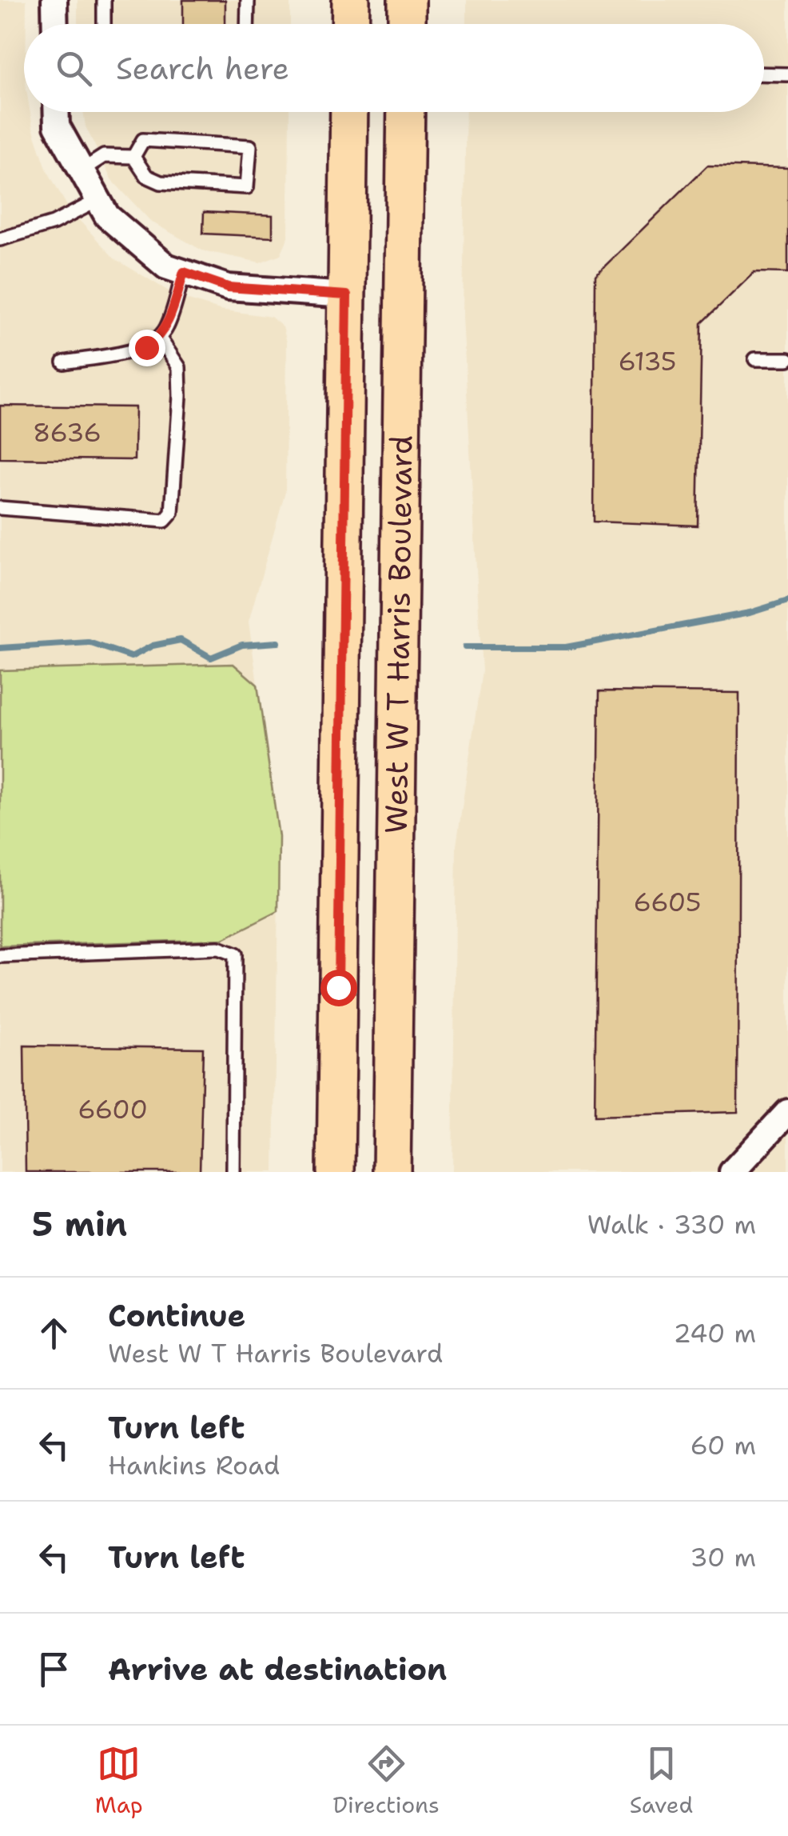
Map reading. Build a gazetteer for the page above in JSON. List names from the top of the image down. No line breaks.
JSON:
{"streets":{"main road":["West W T Harris Boulevard"]},"house_numbers":["6135","8636","6605","6600"],"page":{"search":"Search here","heading":["5 min","Walk · 330 m"],"list":[["Continue","West W T Harris Boulevard","240 m"],["Turn left","Hankins Road","60 m"],["Turn left","30 m"],"Arrive at destination"],"nav":["Map","Directions","Saved"]}}
